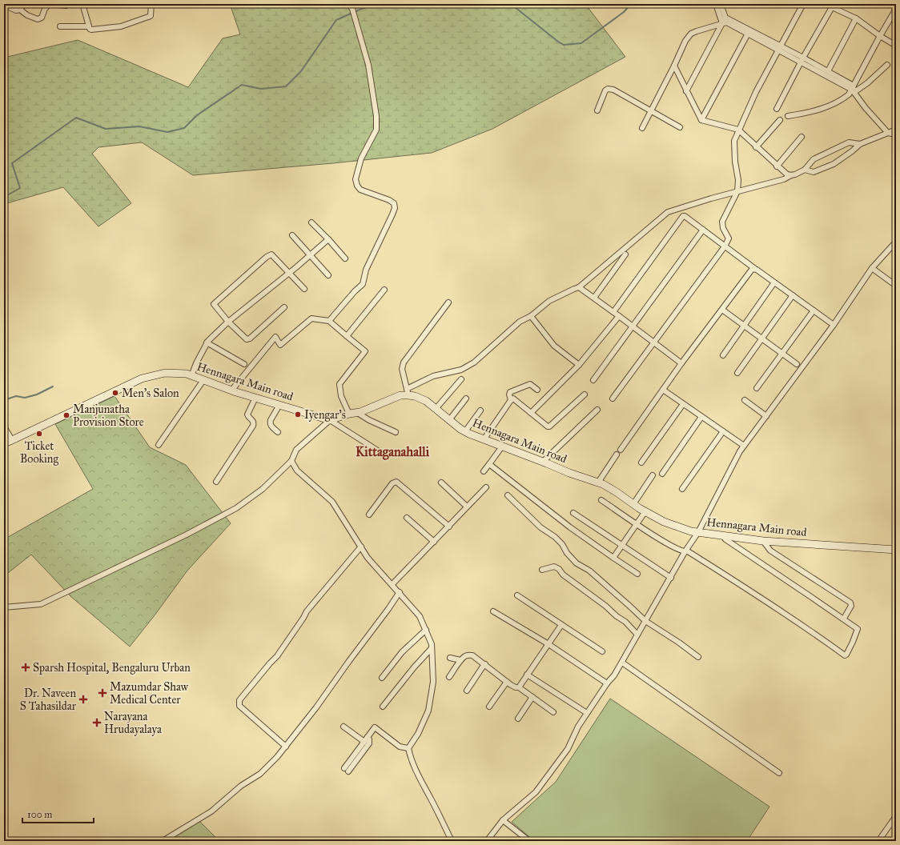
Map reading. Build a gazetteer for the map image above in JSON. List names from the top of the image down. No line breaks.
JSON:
{"streets":{"street":["Hennagara Main road"]},"districts":["Kittaganahalli"],"places":{"other":["Men's Salon","Iyengar's","Manjunatha Provision Store","Ticket Booking"],"health":["Sparsh Hospital, Bengaluru Urban","Mazumdar Shaw Medical Center","Dr. Naveen S Tahasildar","Narayana Hrudayalaya"]},"scale_bar":"100 m"}
